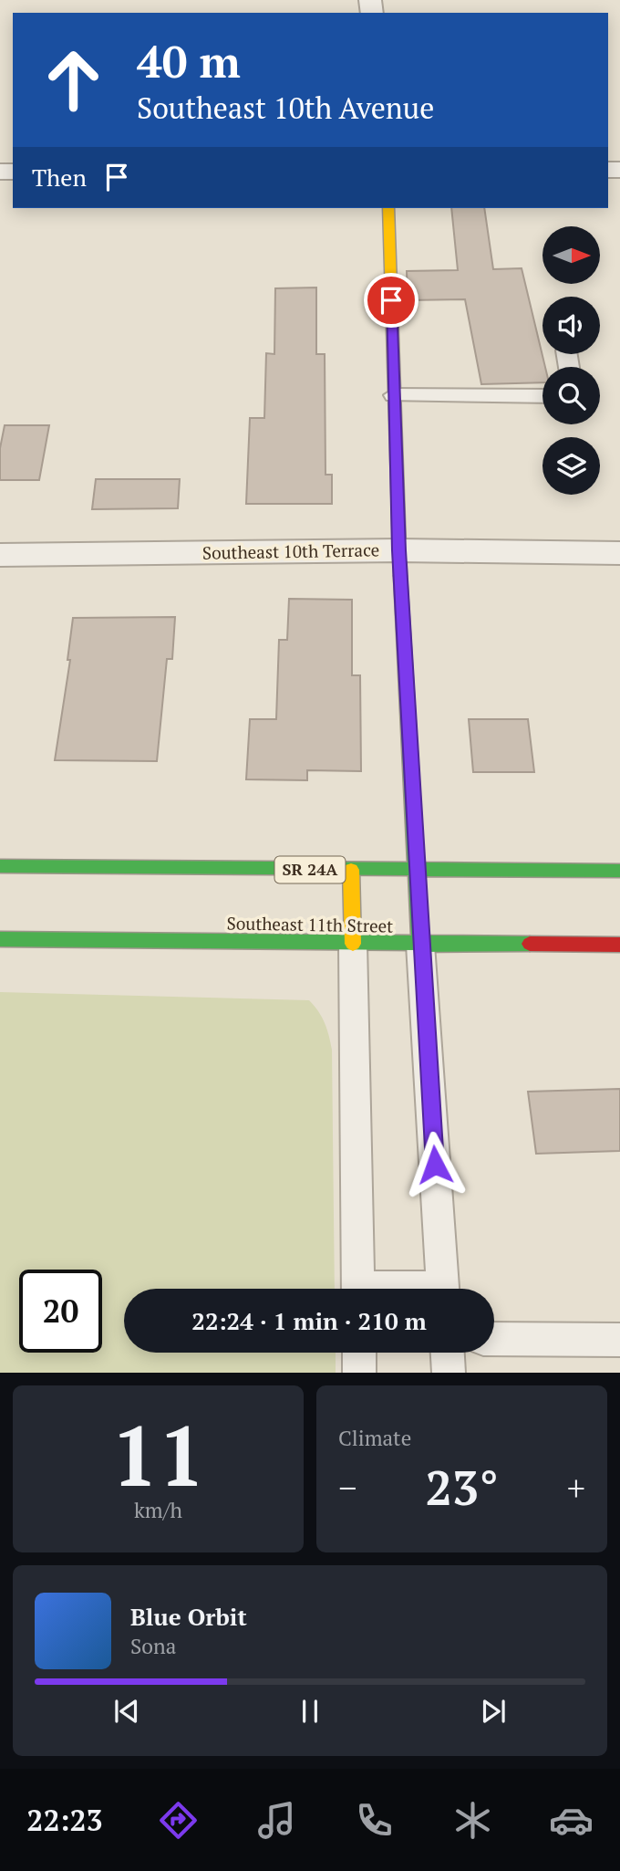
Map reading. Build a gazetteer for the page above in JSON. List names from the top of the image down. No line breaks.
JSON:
{"streets":{"main road":["SR 24A","Southeast 11th Street"],"street":["Southeast 10th Terrace"]},"north":"right","page":{"turn":["40 m","Southeast 10th Avenue"],"then":"Then","limit":"20","trip":"22:24 · 1 min · 210 m","tile":[["11","km/h"],"Climate"],"heat":["−","23°","+"],"song":["Blue Orbit","Sona"],"tabs":"22:23"}}
